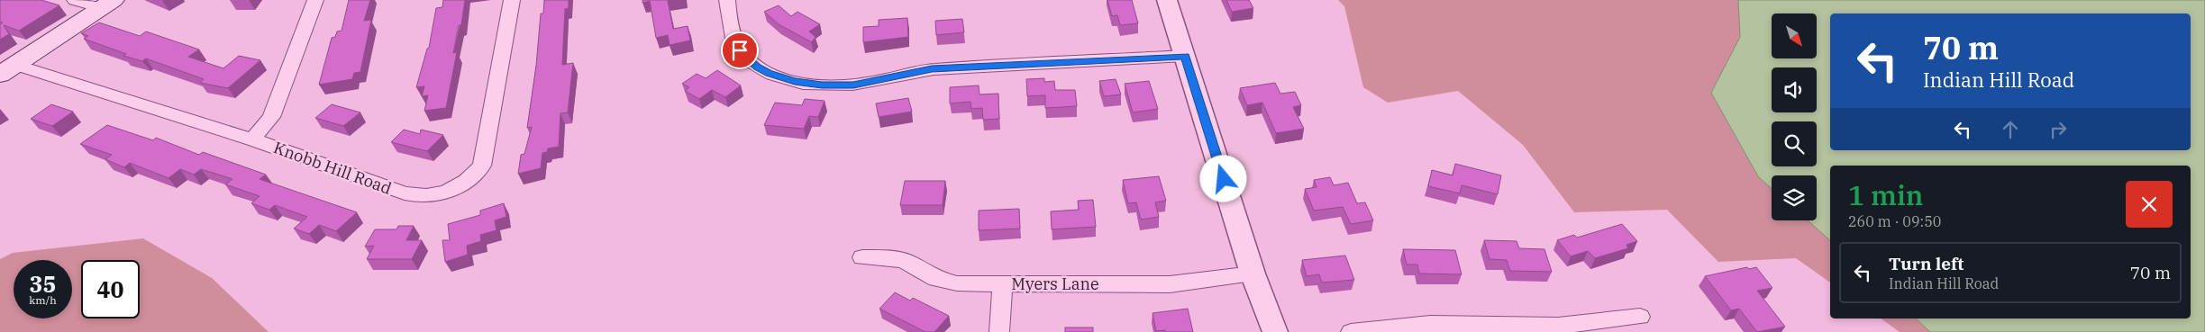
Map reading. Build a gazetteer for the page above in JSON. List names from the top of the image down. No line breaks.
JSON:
{"streets":{"street":["Knobb Hill Road","Myers Lane"]},"north":"bottom right","page":{"turn":["70 m","Indian Hill Road"],"heading":["1 min","260 m · 09:50"],"list":[{"name":"Turn left","note":"Indian Hill Road","value":"70 m"}],"speed":"35 km/h","limit":"40"}}
